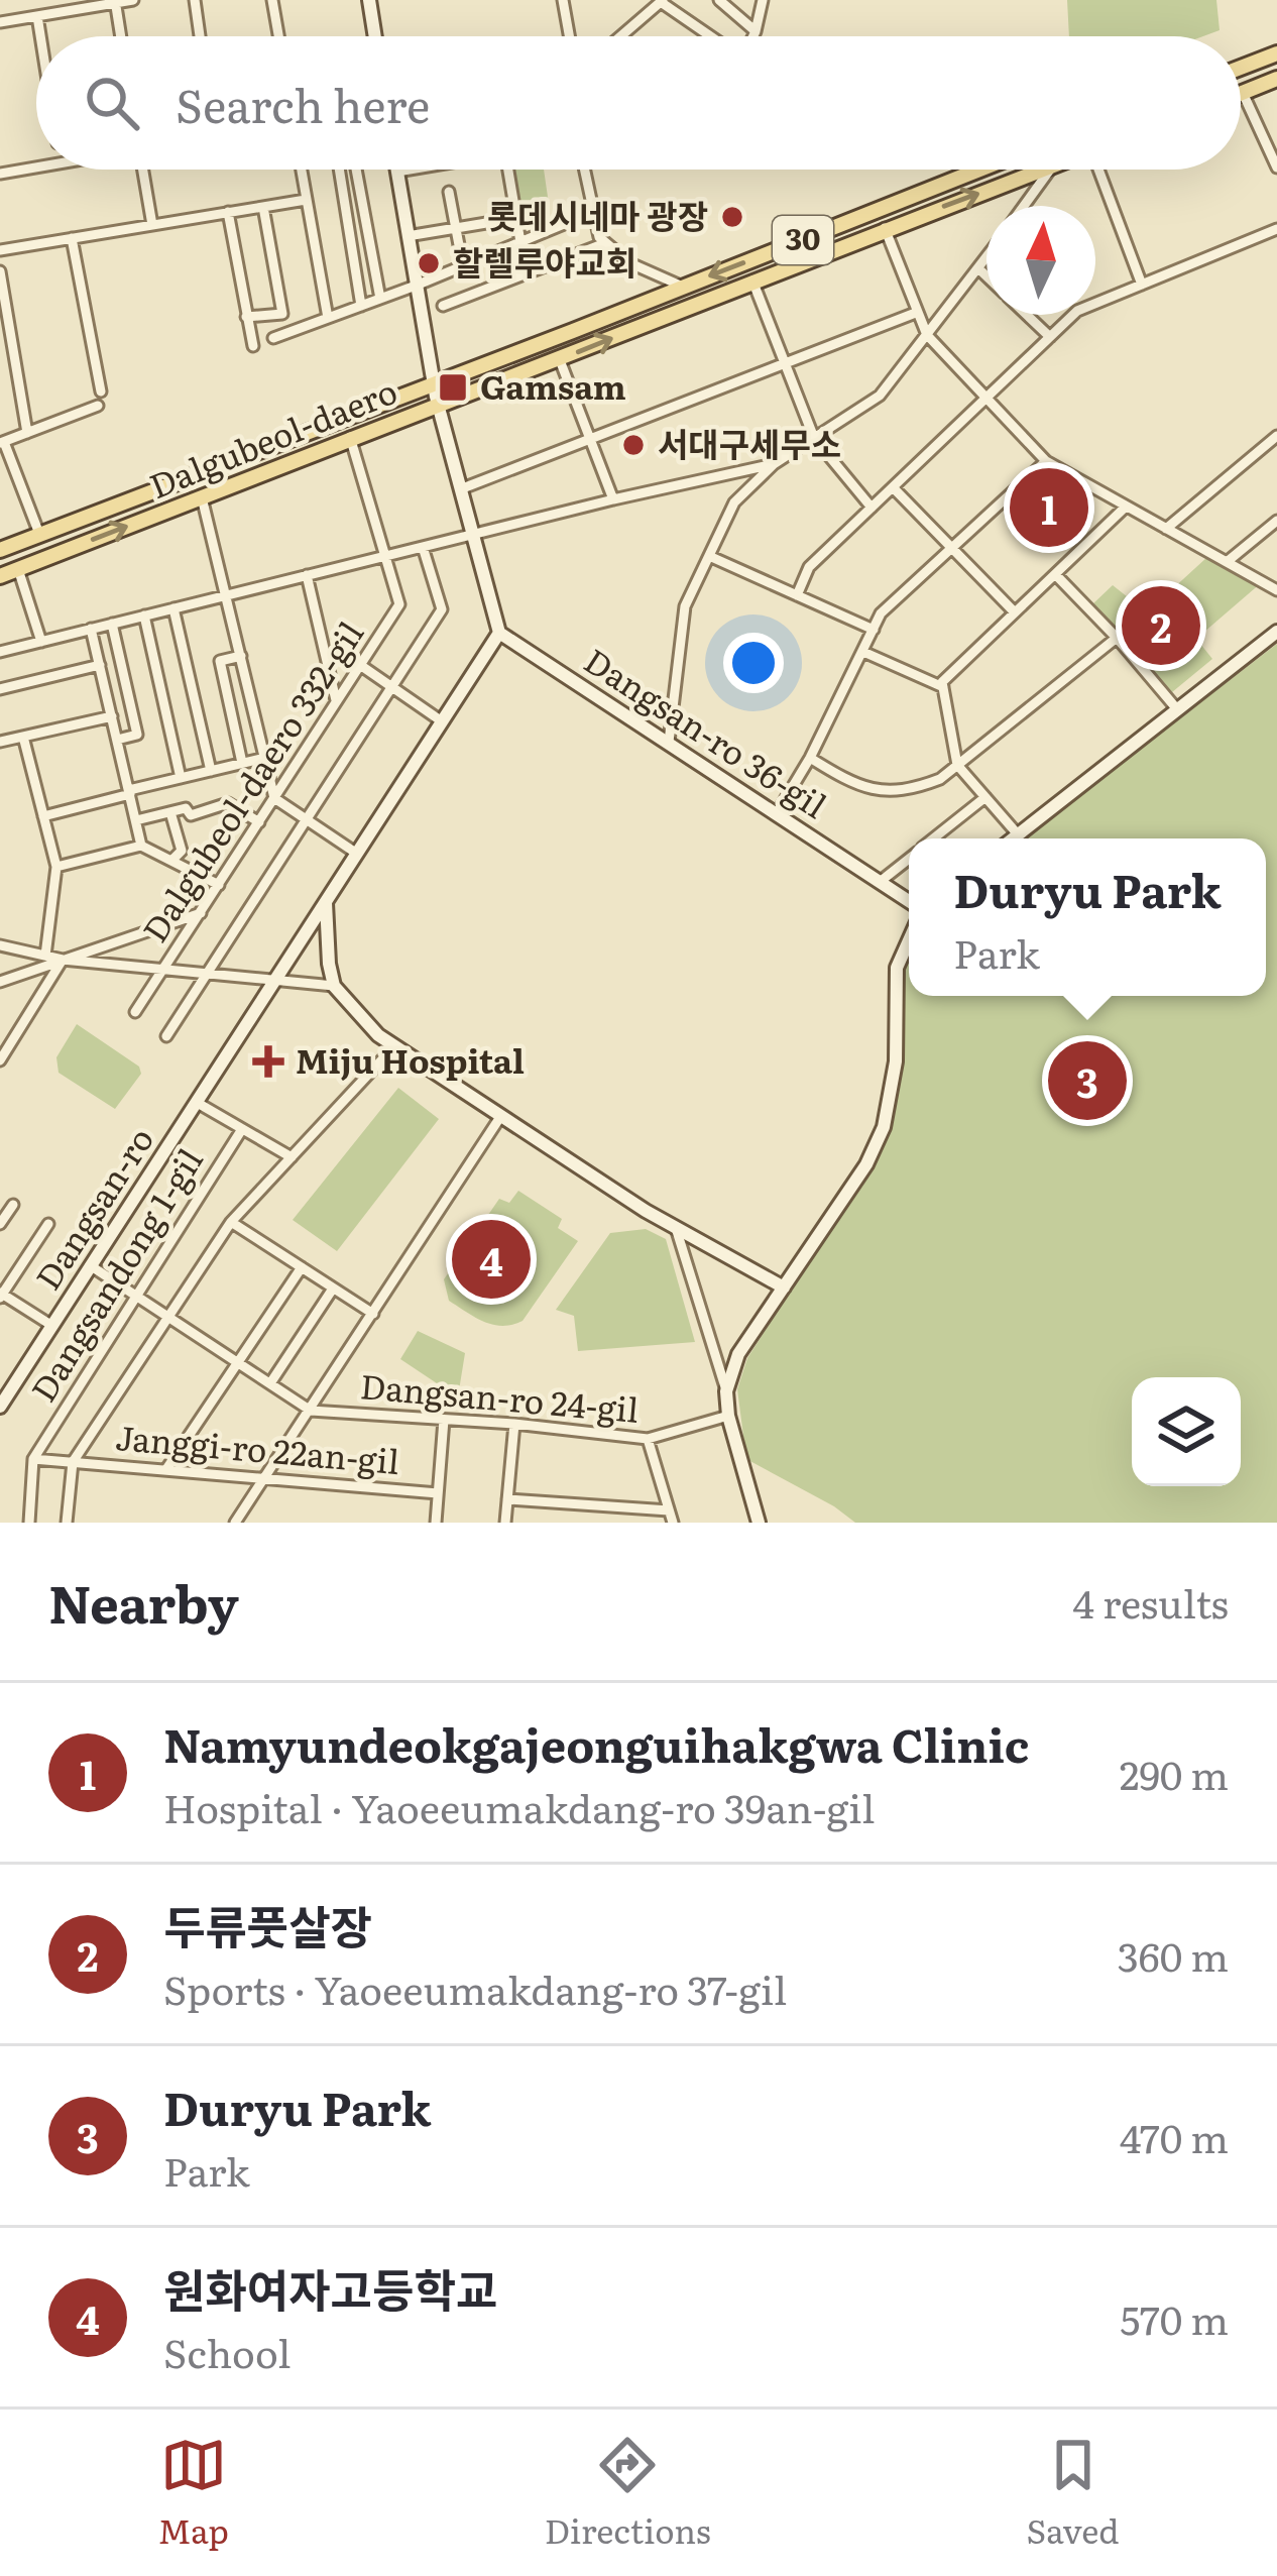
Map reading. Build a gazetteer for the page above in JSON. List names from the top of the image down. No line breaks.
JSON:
{"streets":{"main road":["30","Dalgubeol-daero","Dangsan-ro 36-gil","Dangsan-ro"],"street":["Dalgubeol-daero 332-gil","Dangsandong 1-gil","Dangsan-ro 24-gil","Janggi-ro 22an-gil"]},"crossings":[["Dalgubeol-daero","Dalgubeol-daero 332-gil"],["Dangsan-ro 36-gil","Dangsan-ro"],["Dangsan-ro","Dangsan-ro 24-gil"],["Dangsandong 1-gil","Dangsan-ro 24-gil"],["Dangsandong 1-gil","Janggi-ro 22an-gil"]],"places":{"other":["롯데시네마 광장","할렐루야교회","서대구세무소"],"transit":["Gamsam"],"health":["Miju Hospital"]},"north":"top","page":{"search":"Search here","pins":["1","2","3","4"],"popup":["Duryu Park","Park"],"heading":["Nearby","4 results"],"list":[{"mark":"1","name":"Namyundeokgajeonguihakgwa Clinic","note":"Hospital · Yaoeeumakdang-ro 39an-gil","value":"290 m"},{"mark":"2","name":"두류풋살장","note":"Sports · Yaoeeumakdang-ro 37-gil","value":"360 m"},{"mark":"3","name":"Duryu Park","note":"Park","value":"470 m"},{"mark":"4","name":"원화여자고등학교","note":"School","value":"570 m"}],"nav":["Map","Directions","Saved"]}}
